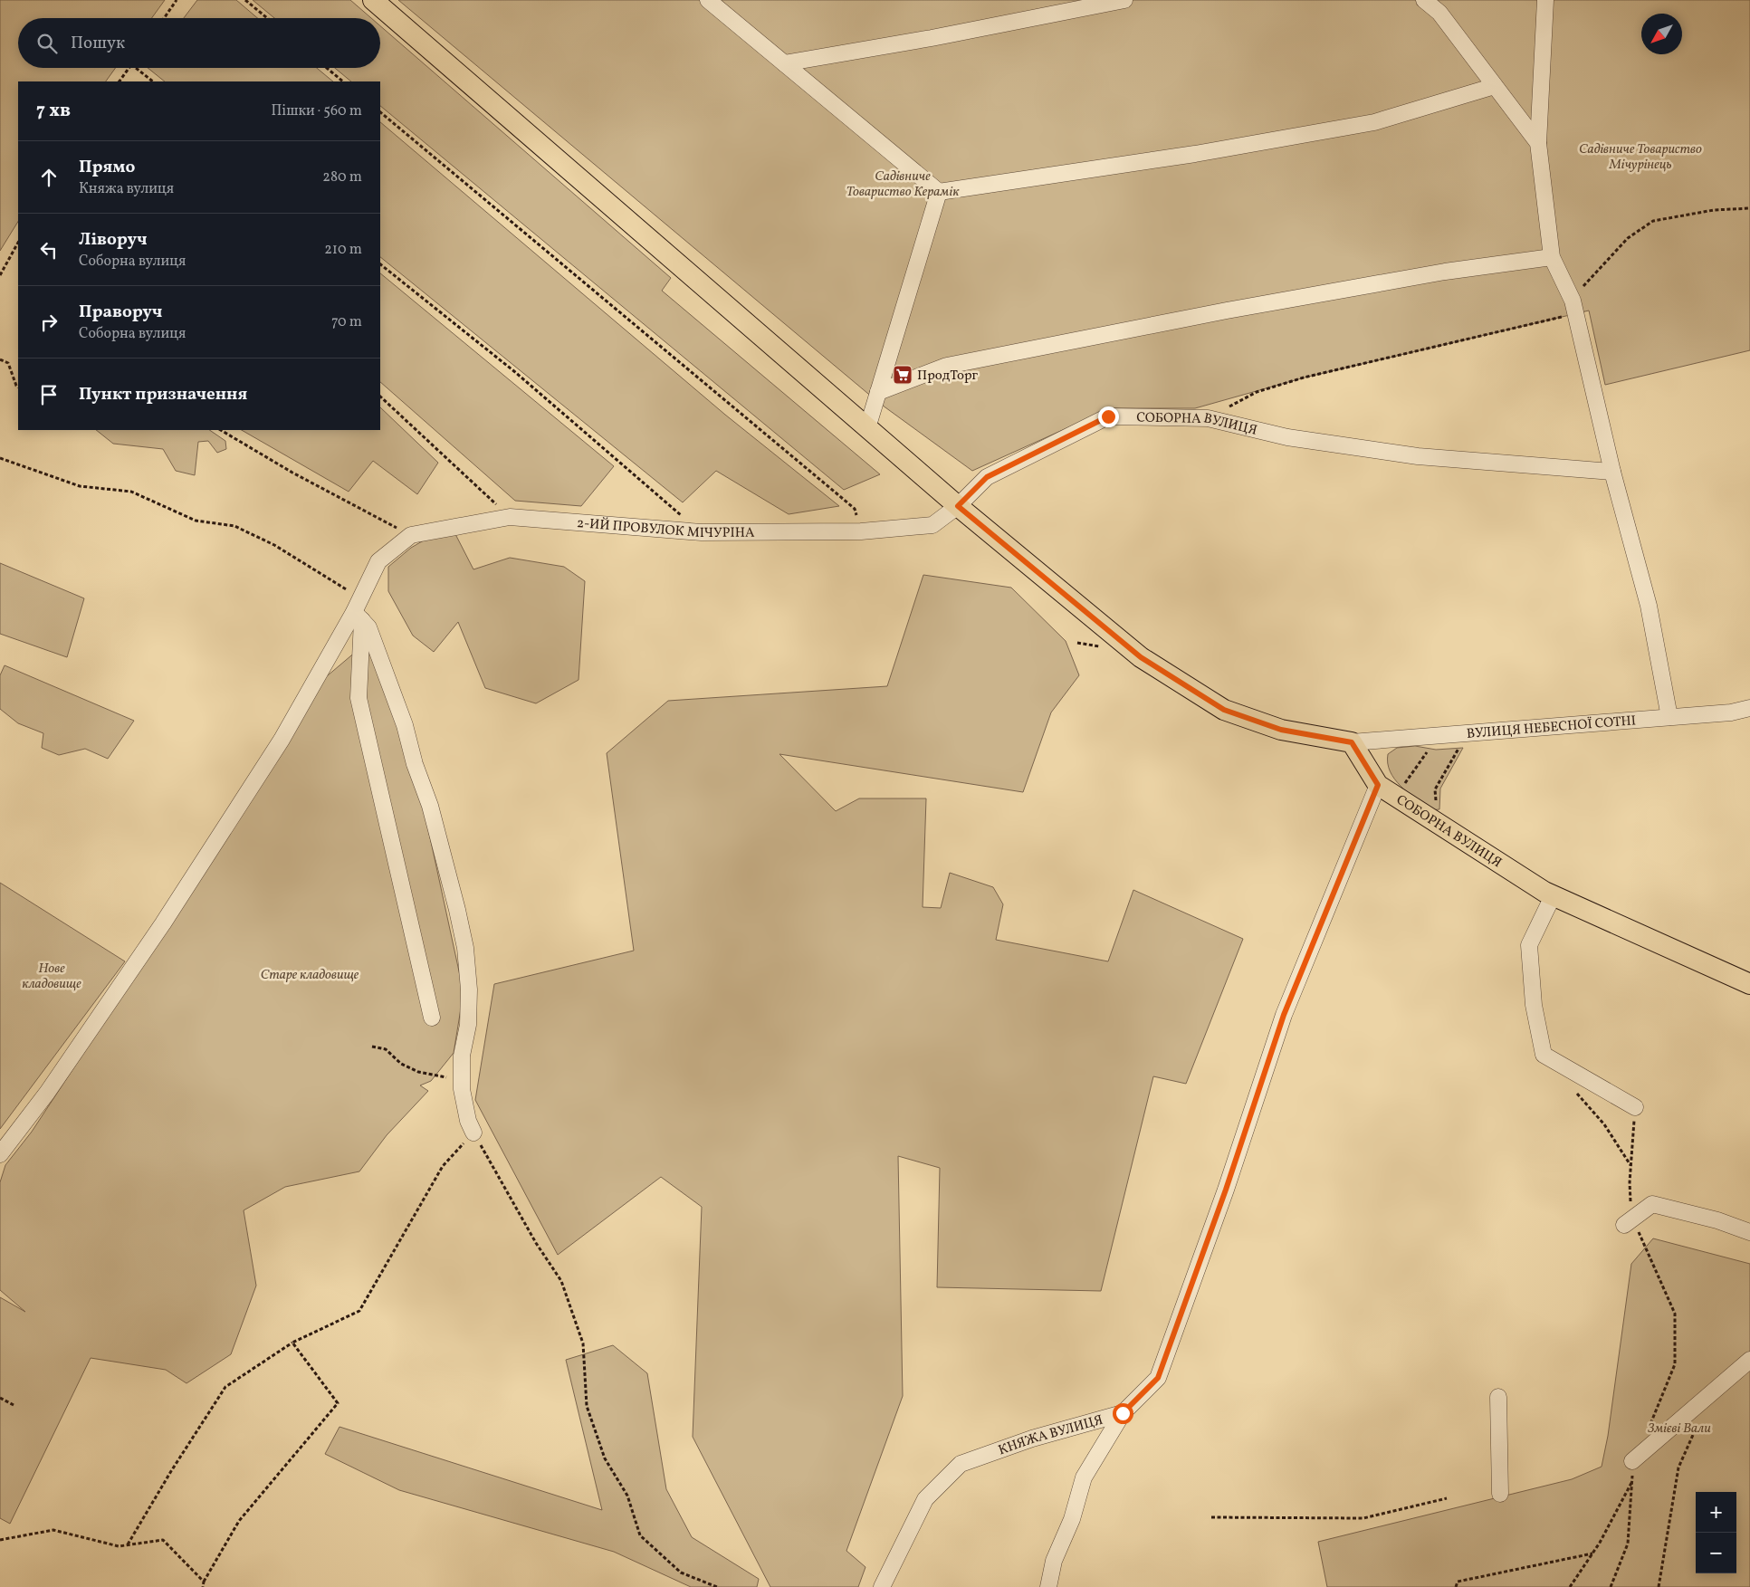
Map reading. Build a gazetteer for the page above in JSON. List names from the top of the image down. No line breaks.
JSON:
{"streets":{"main road":["СОБОРНА ВУЛИЦЯ"],"street":["2-ИЙ ПРОВУЛОК МІЧУРІНА","ВУЛИЦЯ НЕБЕСНОЇ СОТНІ","КНЯЖА ВУЛИЦЯ"]},"crossings":[["СОБОРНА ВУЛИЦЯ","2-ИЙ ПРОВУЛОК МІЧУРІНА"],["СОБОРНА ВУЛИЦЯ","ВУЛИЦЯ НЕБЕСНОЇ СОТНІ"],["СОБОРНА ВУЛИЦЯ","КНЯЖА ВУЛИЦЯ"]],"parks":["Садівниче Товариство Мічурінець","Садівниче Товариство Керамік","Нове кладовище","Старе кладовище","Змієві Вали"],"places":{"supermarket":["ПродТорг"]},"north":"bottom left","page":{"search":"Пошук","heading":["7 хв","Пішки · 560 m"],"list":[["Прямо","Княжа вулиця","280 m"],["Ліворуч","Соборна вулиця","210 m"],["Праворуч","Соборна вулиця","70 m"],"Пункт призначення"],"map_buttons":["+","−"]}}
